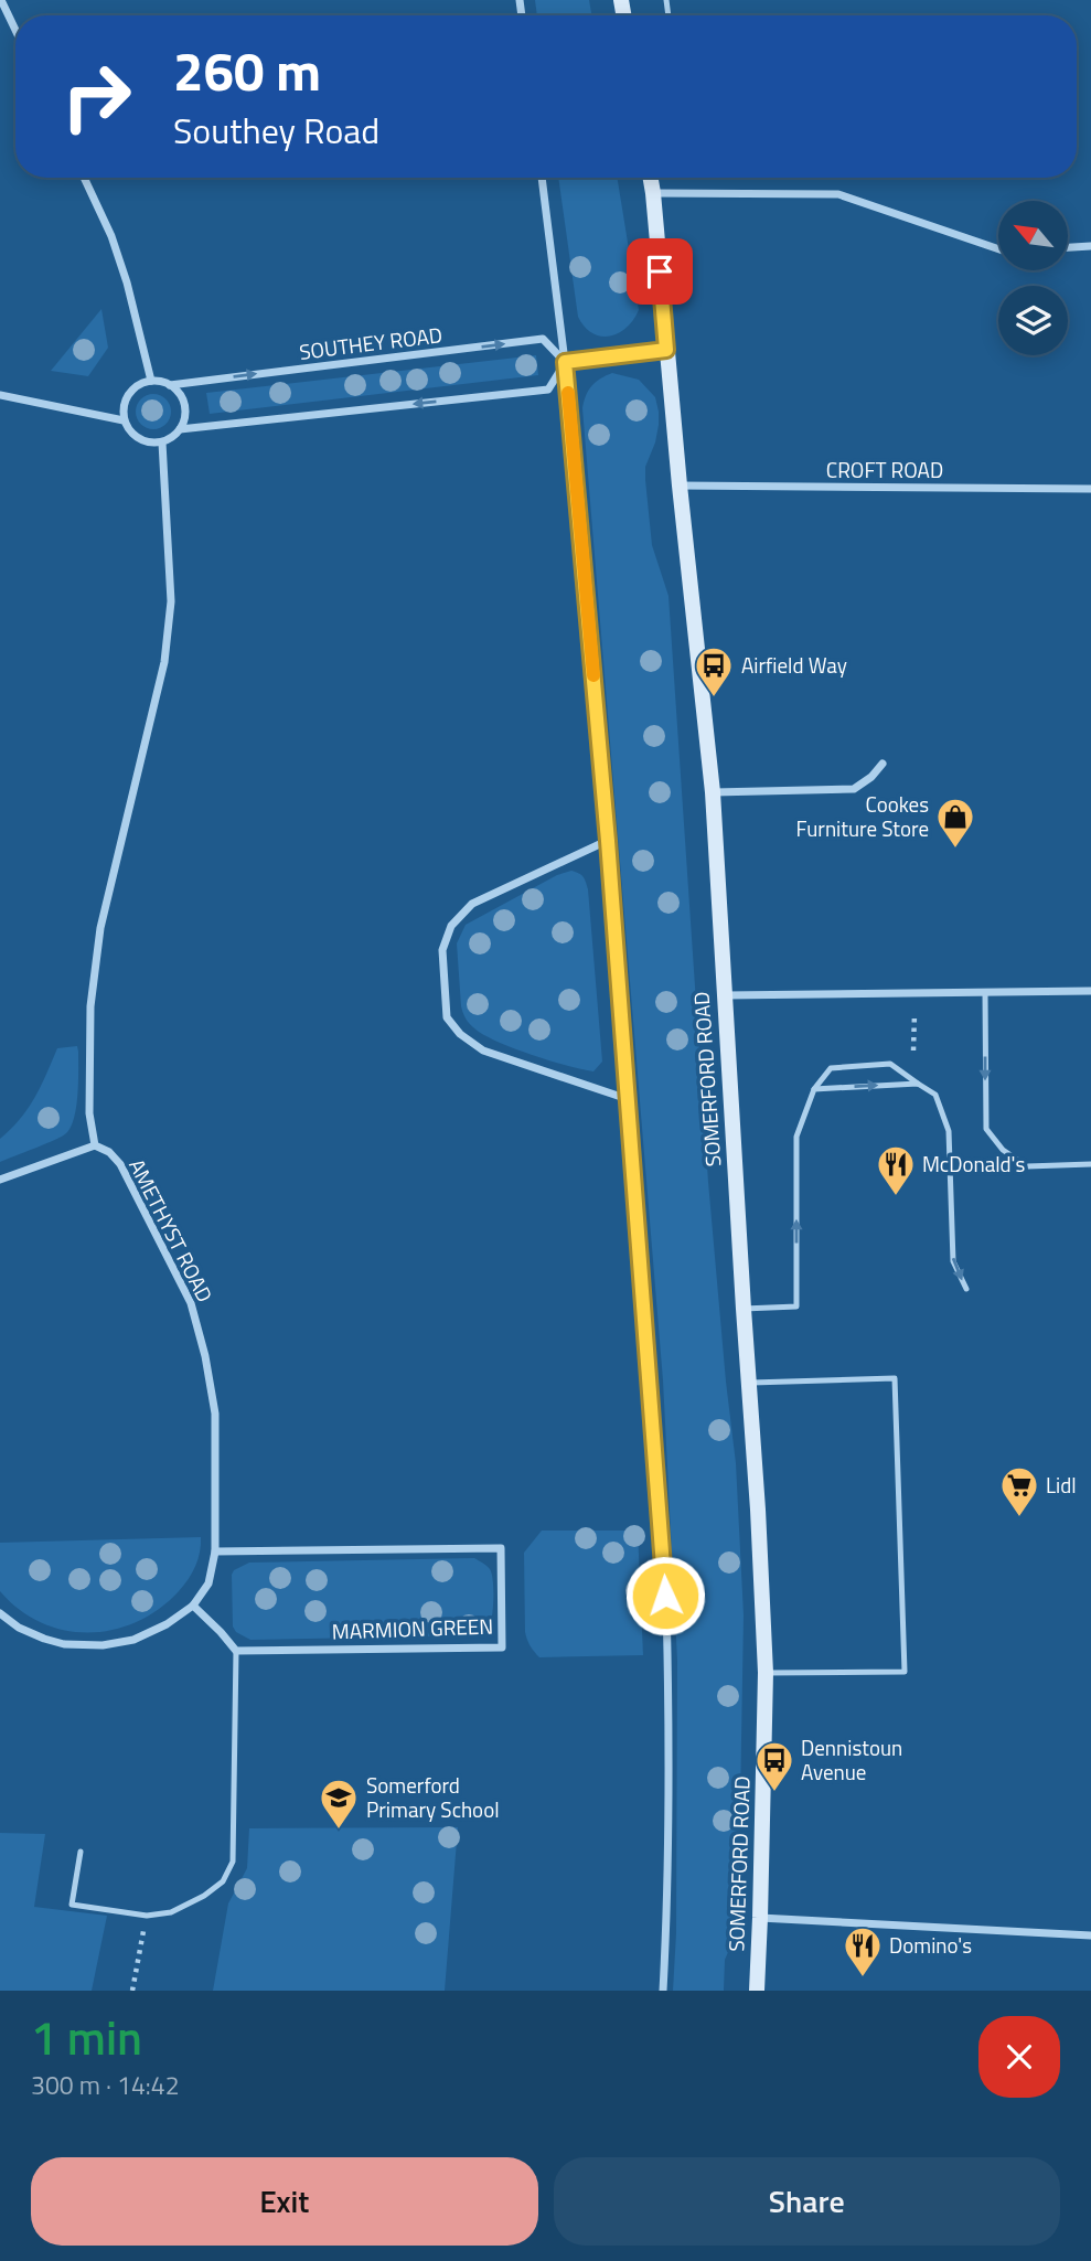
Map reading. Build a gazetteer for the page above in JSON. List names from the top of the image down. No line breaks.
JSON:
{"streets":{"main road":["SOMERFORD ROAD"],"street":["SOUTHEY ROAD","CROFT ROAD","AMETHYST ROAD","MARMION GREEN"]},"crossings":[["CROFT ROAD","SOMERFORD ROAD"],["AMETHYST ROAD","MARMION GREEN"]],"places":{"bus stop":["Airfield Way","Dennistoun Avenue"],"shop":["Cookes Furniture Store"],"restaurant":["McDonald's","Domino's"],"supermarket":["Lidl"],"school or university":["Somerford Primary School"]},"north":"top left","page":{"turn":["260 m","Southey Road"],"heading":["1 min","300 m · 14:42"],"buttons":["Exit","Share"]}}
